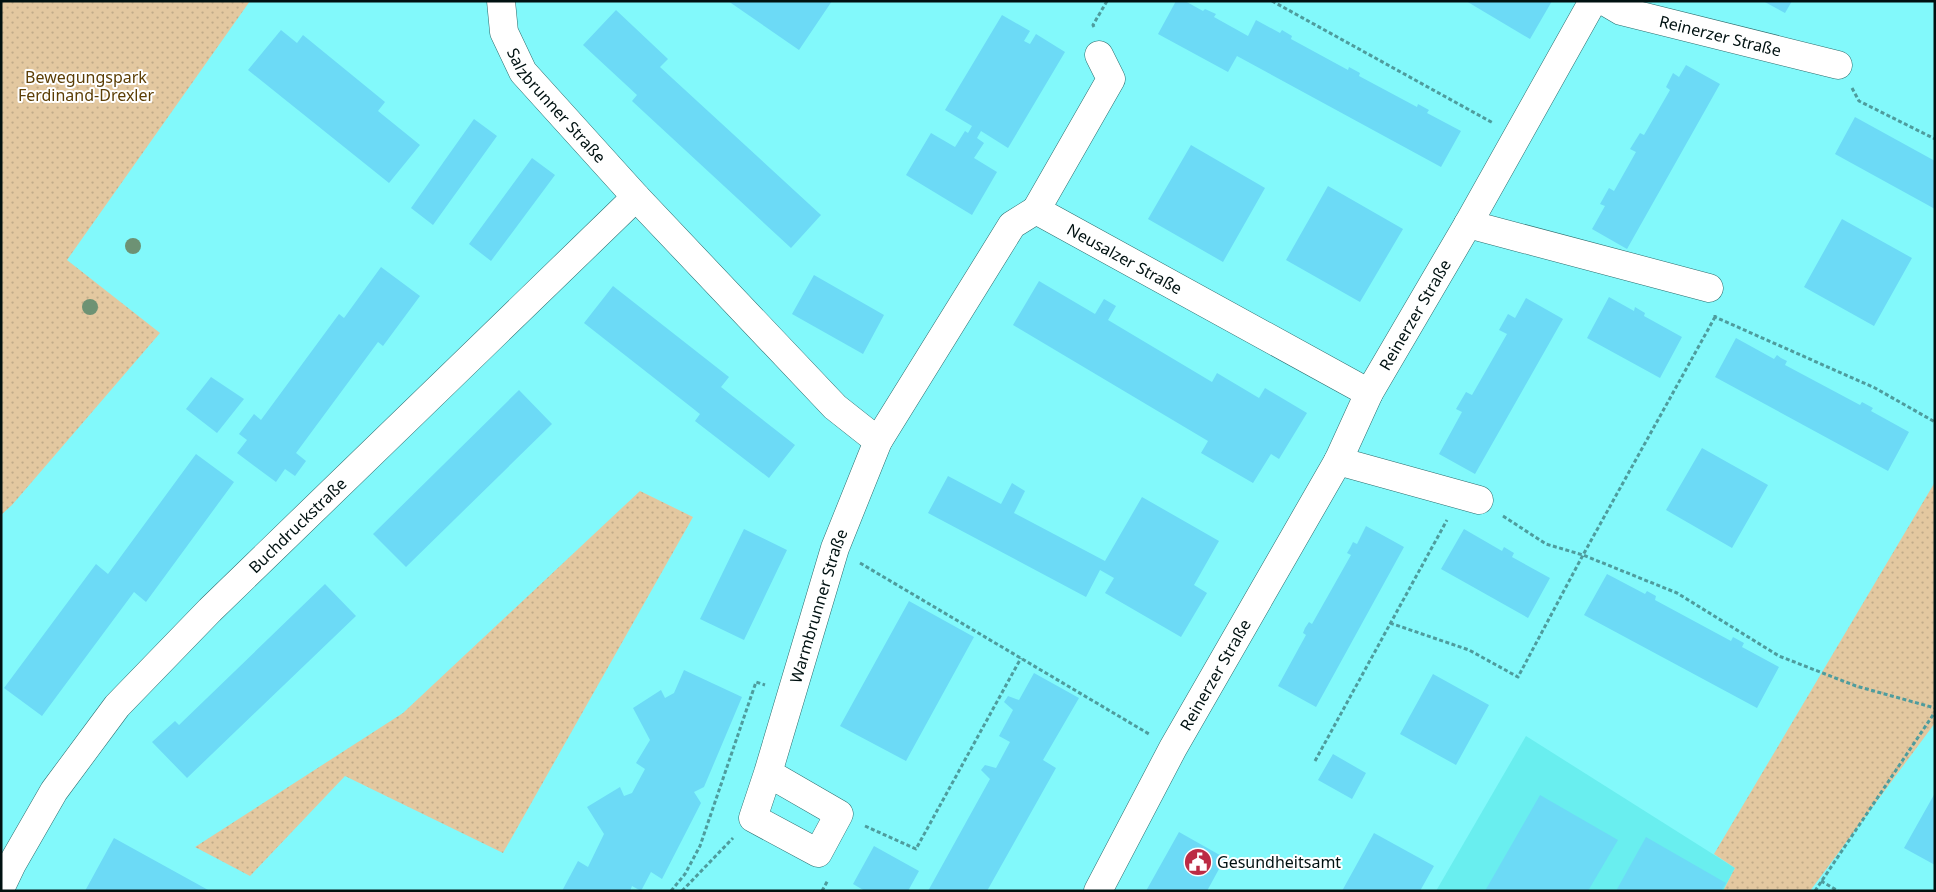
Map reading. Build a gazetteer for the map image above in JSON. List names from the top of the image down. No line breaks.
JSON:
{"streets":{"street":["Reinerzer Straße","Salzbrunner Straße","Neusalzer Straße","Buchdruckstraße","Warmbrunner Straße"]},"crossings":[["Reinerzer Straße","Neusalzer Straße"],["Salzbrunner Straße","Buchdruckstraße"],["Neusalzer Straße","Warmbrunner Straße"]],"parks":["Bewegungspark Ferdinand-Drexler"],"places":{"public building":["Gesundheitsamt"]}}
